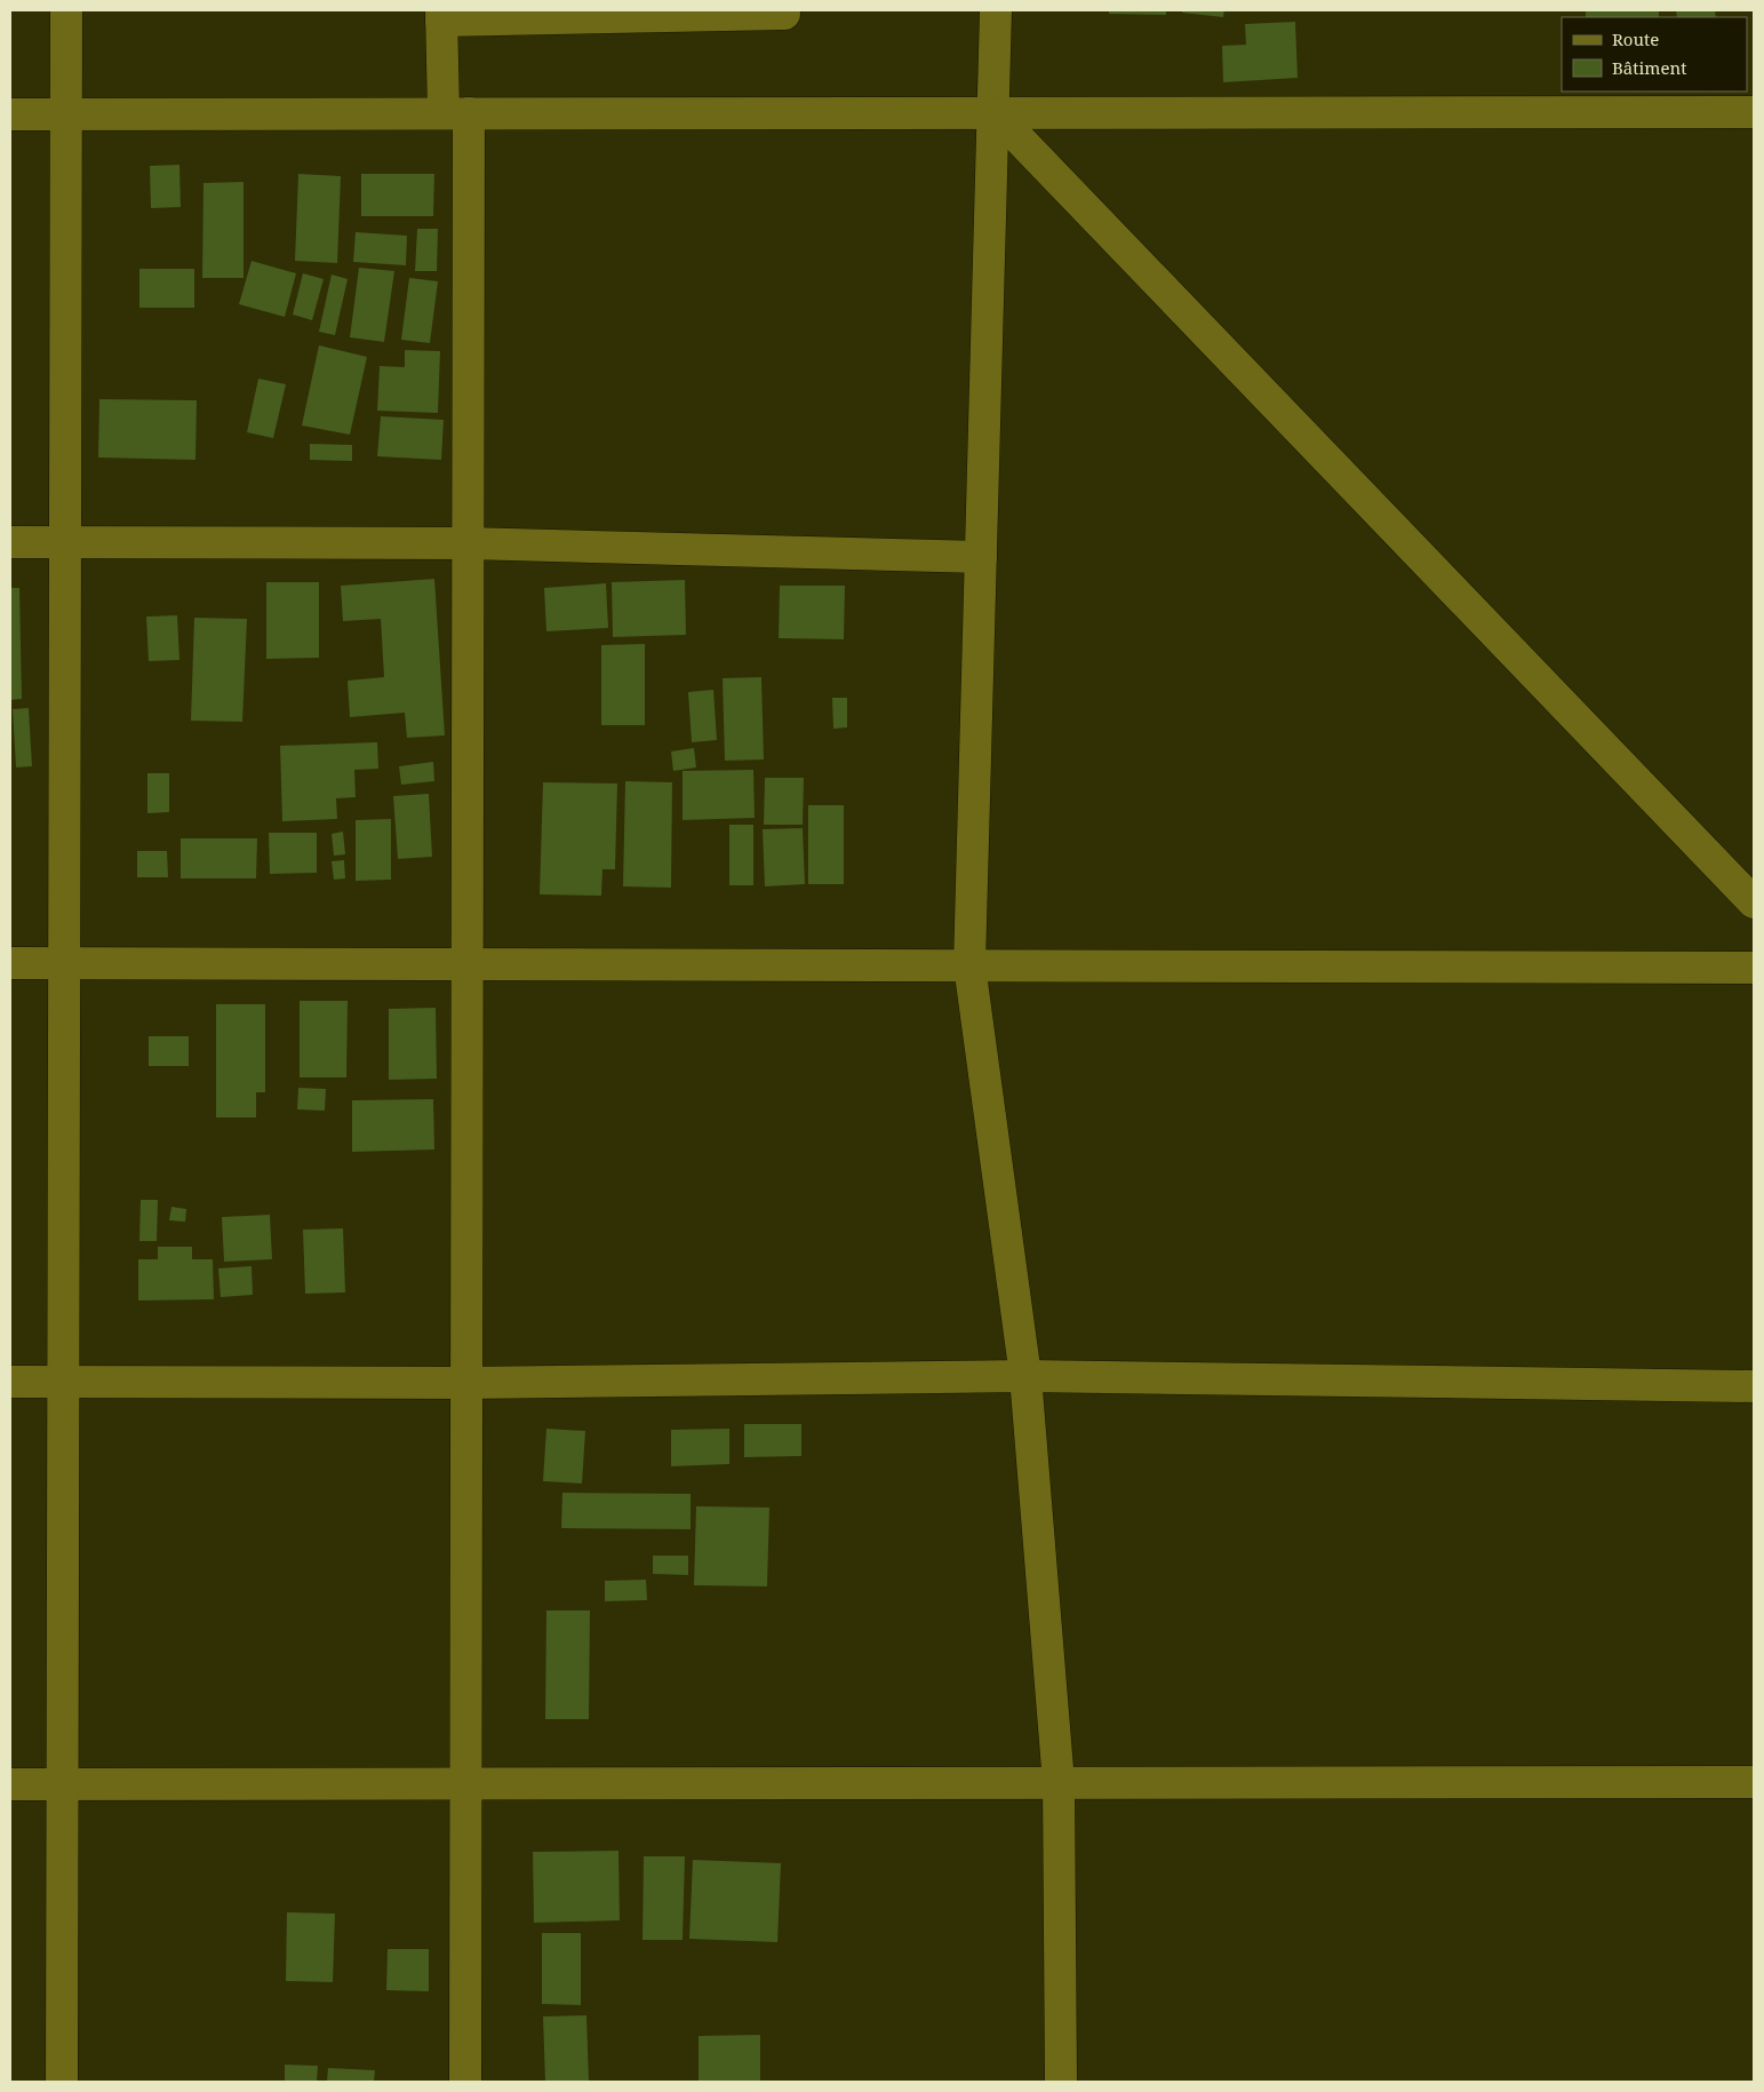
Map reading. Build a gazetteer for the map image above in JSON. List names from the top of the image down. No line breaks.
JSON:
{"legend":["Route","Bâtiment"]}
